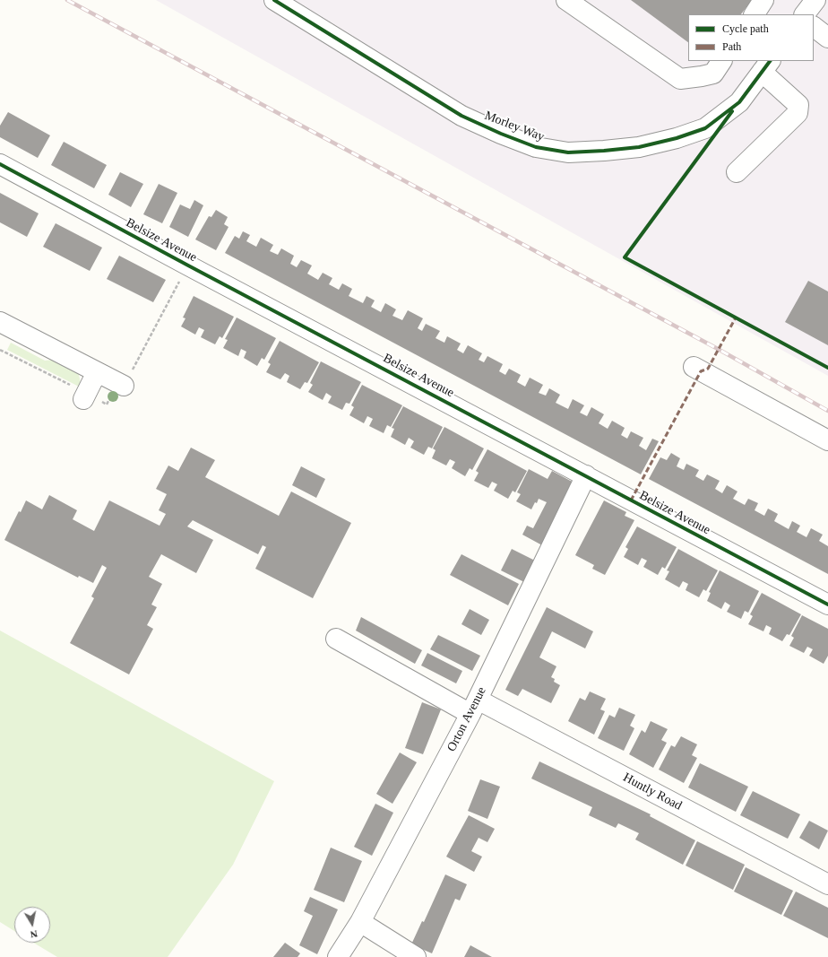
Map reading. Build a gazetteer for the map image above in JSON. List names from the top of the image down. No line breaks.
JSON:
{"streets":{"street":["Morley Way","Belsize Avenue","Orton Avenue","Huntly Road"]},"crossings":[["Belsize Avenue","Orton Avenue"],["Orton Avenue","Huntly Road"]],"legend":["Cycle path","Path"],"north":"bottom"}
